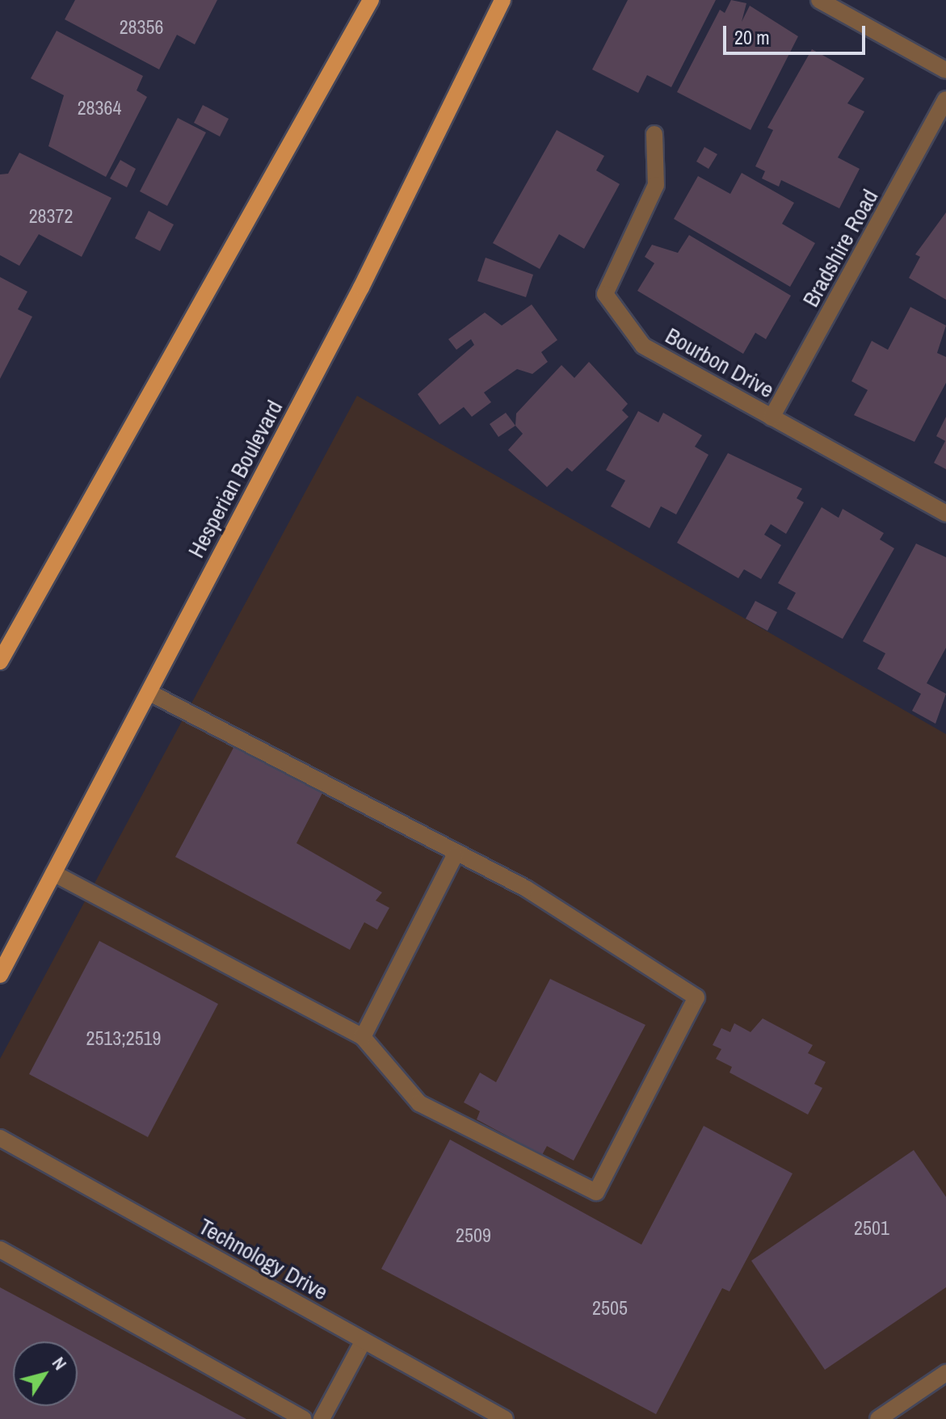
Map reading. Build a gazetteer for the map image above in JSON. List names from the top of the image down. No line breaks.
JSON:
{"streets":{"main road":["Hesperian Boulevard"],"street":["Bradshire Road","Bourbon Drive","Technology Drive"]},"crossings":[["Bradshire Road","Bourbon Drive"]],"house_numbers":["28356","28364","28372","2513;2519","2501","2509","2505"],"scale_bar":"20 m","north":"top right"}
